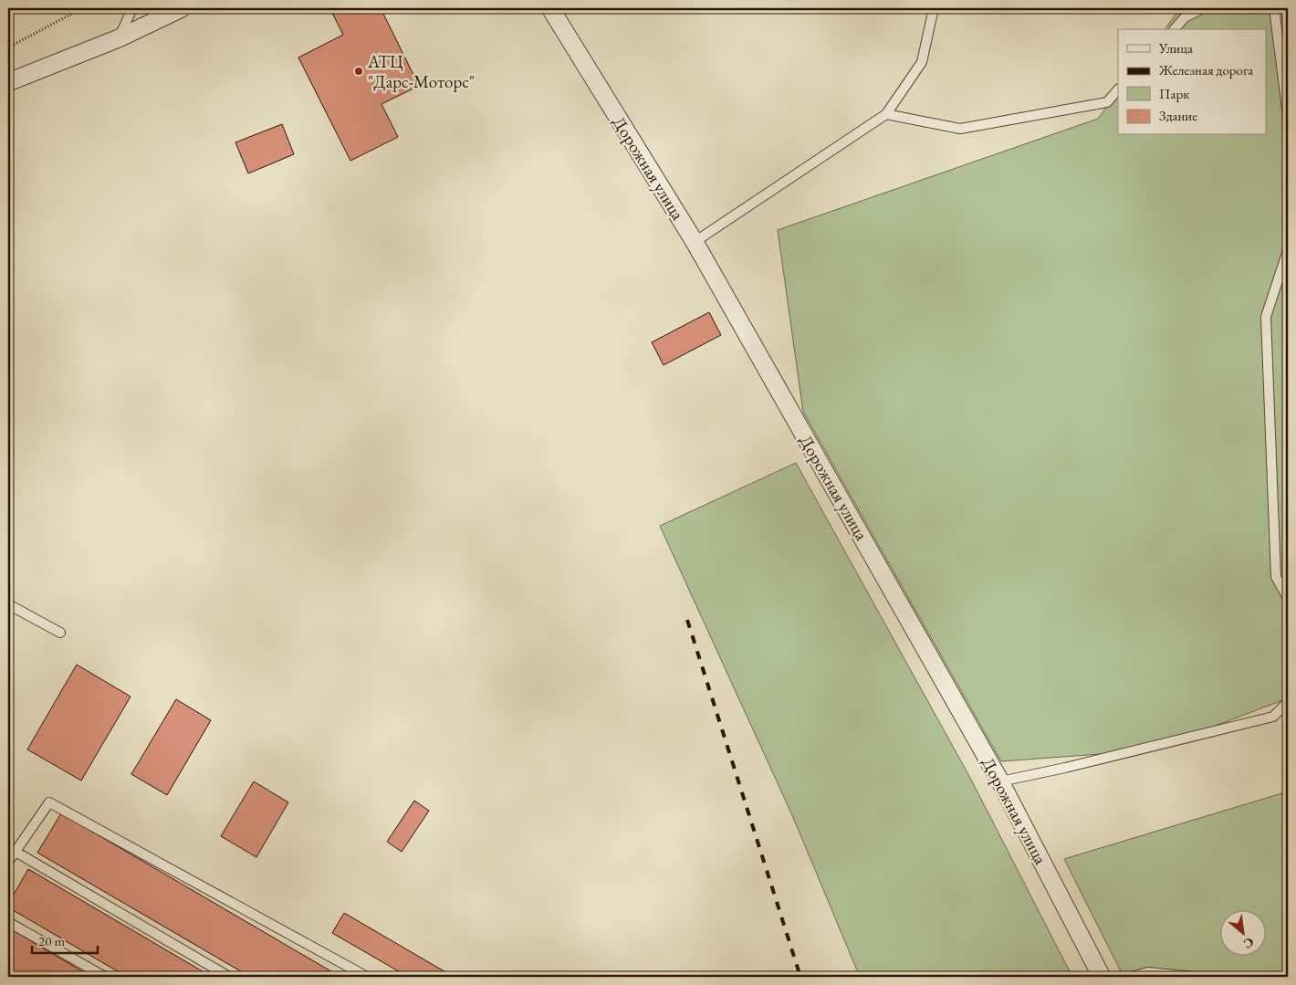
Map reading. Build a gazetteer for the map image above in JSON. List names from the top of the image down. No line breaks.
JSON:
{"streets":{"street":["Дорожная улица"]},"places":["АТЦ \"Дарс-Моторс\""],"legend":["Улица","Железная дорога","Парк","Здание"],"scale_bar":"20 m","north":"bottom right"}
